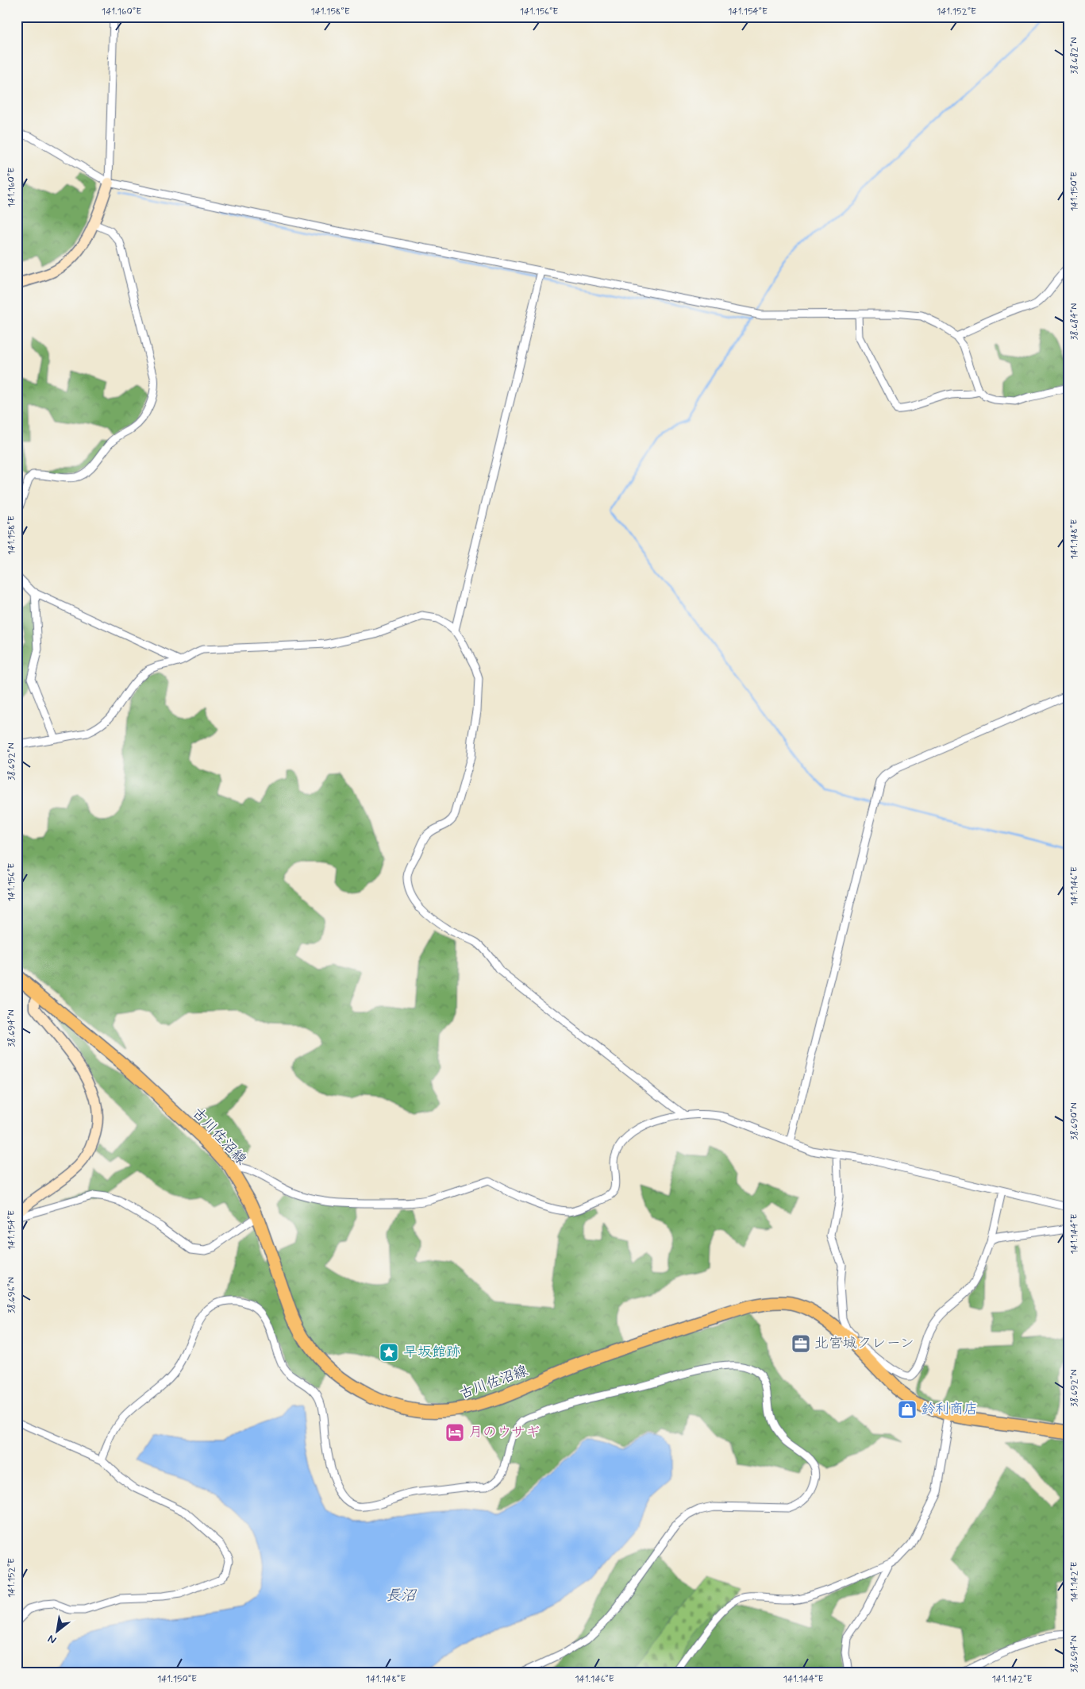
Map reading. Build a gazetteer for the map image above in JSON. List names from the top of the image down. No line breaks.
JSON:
{"streets":{"main road":["古川佐沼線"]},"water":["長沼"],"places":{"office":["北宮城クレーン"],"place":["早坂館跡"],"shop":["鈴利商店"],"hotel":["月のウサギ"]},"north":"bottom left","coordinates":["141.160°E","141.158°E","141.156°E","141.154°E","141.152°E","38.682°N","141.150°E","38.684°N","141.148°E","38.692°N","141.146°E","38.694°N","38.690°N","141.144°E","38.696°N","141.142°E"]}
